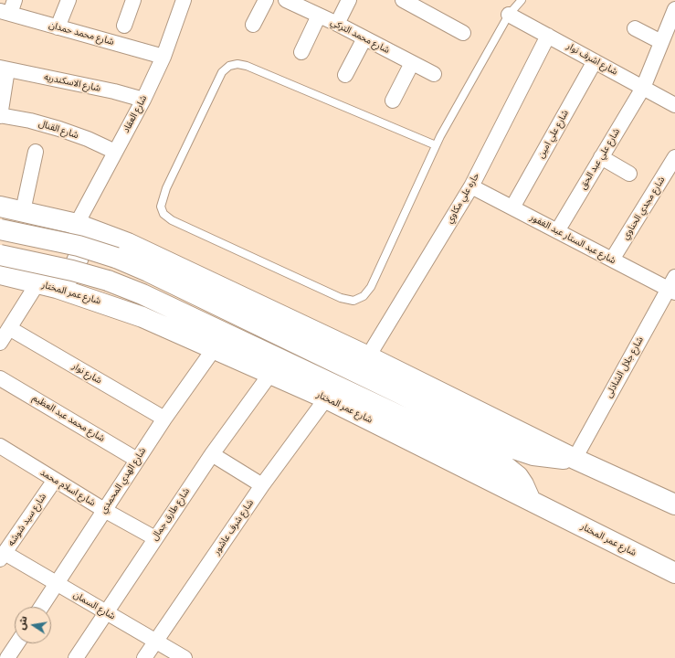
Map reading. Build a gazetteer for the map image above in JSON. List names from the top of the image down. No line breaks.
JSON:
{"streets":{"main road":["شارع عمر المختار"],"street":["شارع محمد حمدان","شارع محمد التركي","شارع اشرف نوار","شارع الاسكندريه","شارع العقاد","شارع القنال","شارع علي امين","شارع علي عبد الحق","حاره علي مكاوي","شارع مجدي الحناوي","شارع عبد الستار عبد الغفور","شارع جلال الشاذلى","شارع نوار","شارع محمد عبد العظيم","شارع الهدي المحمدي","شارع اسلام محمد","شارع طارق جمال","شارع سيد شوشه","شارع شرف عاشور","شارع السمان"]},"crossings":[["شارع محمد حمدان","شارع العقاد"],["شارع اشرف نوار","شارع علي امين"],["شارع اشرف نوار","شارع علي عبد الحق"],["شارع اشرف نوار","حاره علي مكاوي"],["شارع الاسكندريه","شارع العقاد"],["شارع العقاد","شارع القنال"],["شارع علي امين","شارع عبد الستار عبد الغفور"],["شارع علي عبد الحق","شارع عبد الستار عبد الغفور"],["حاره علي مكاوي","شارع عبد الستار عبد الغفور"],["شارع مجدي الحناوي","شارع عبد الستار عبد الغفور"],["شارع عبد الستار عبد الغفور","شارع جلال الشاذلى"],["شارع عمر المختار","شارع الهدي المحمدي"],["شارع عمر المختار","شارع طارق جمال"],["شارع عمر المختار","شارع شرف عاشور"],["شارع نوار","شارع الهدي المحمدي"],["شارع محمد عبد العظيم","شارع الهدي المحمدي"],["شارع الهدي المحمدي","شارع اسلام محمد"],["شارع الهدي المحمدي","شارع السمان"],["شارع اسلام محمد","شارع طارق جمال"],["شارع اسلام محمد","شارع سيد شوشه"],["شارع طارق جمال","شارع السمان"],["شارع سيد شوشه","شارع السمان"],["شارع شرف عاشور","شارع السمان"]],"north":"left"}
